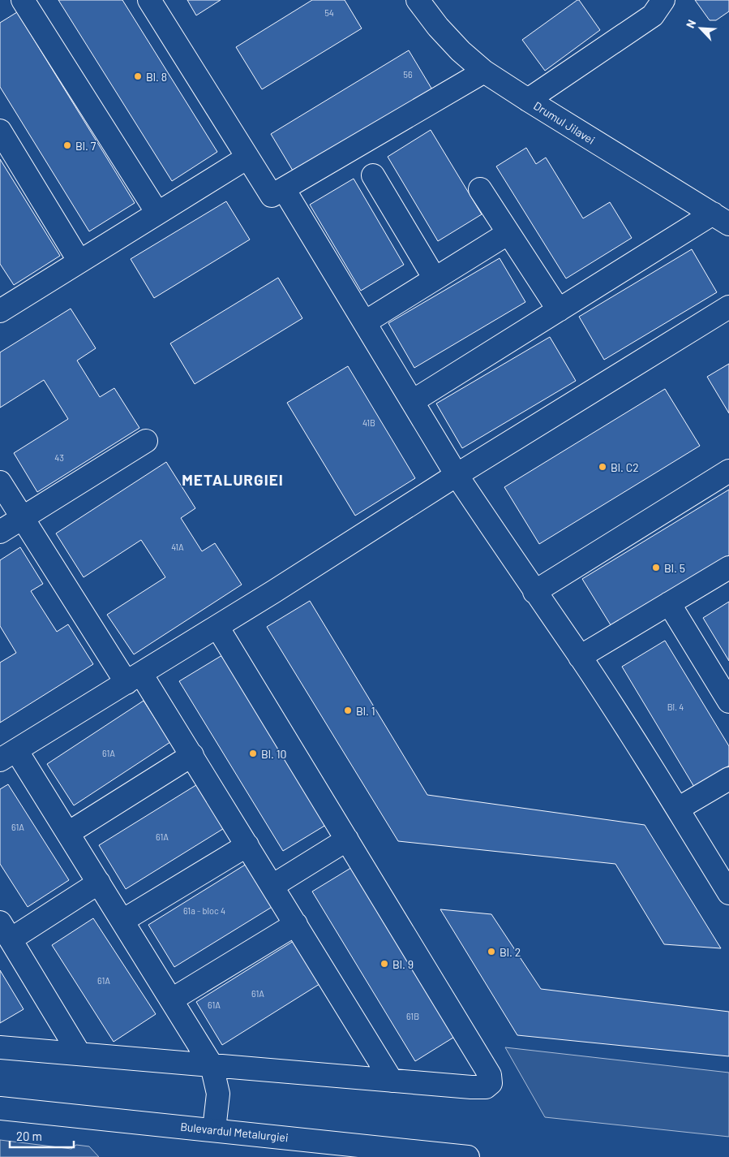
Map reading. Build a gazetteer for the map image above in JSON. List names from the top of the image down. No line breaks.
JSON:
{"streets":{"street":["Drumul Jilavei","Bulevardul Metalurgiei"]},"districts":["METALURGIEI"],"places":["Bl. 8","Bl. 7","Bl. C2","Bl. 5","Bl. 1","Bl. 10","Bl. 2","Bl. 9"],"house_numbers":["54","56","41B","43","41A","Bl. 4","61A","61A","61A","61a - bloc 4","61A","61A","61A","61B"],"scale_bar":"20 m","north":"top left"}
